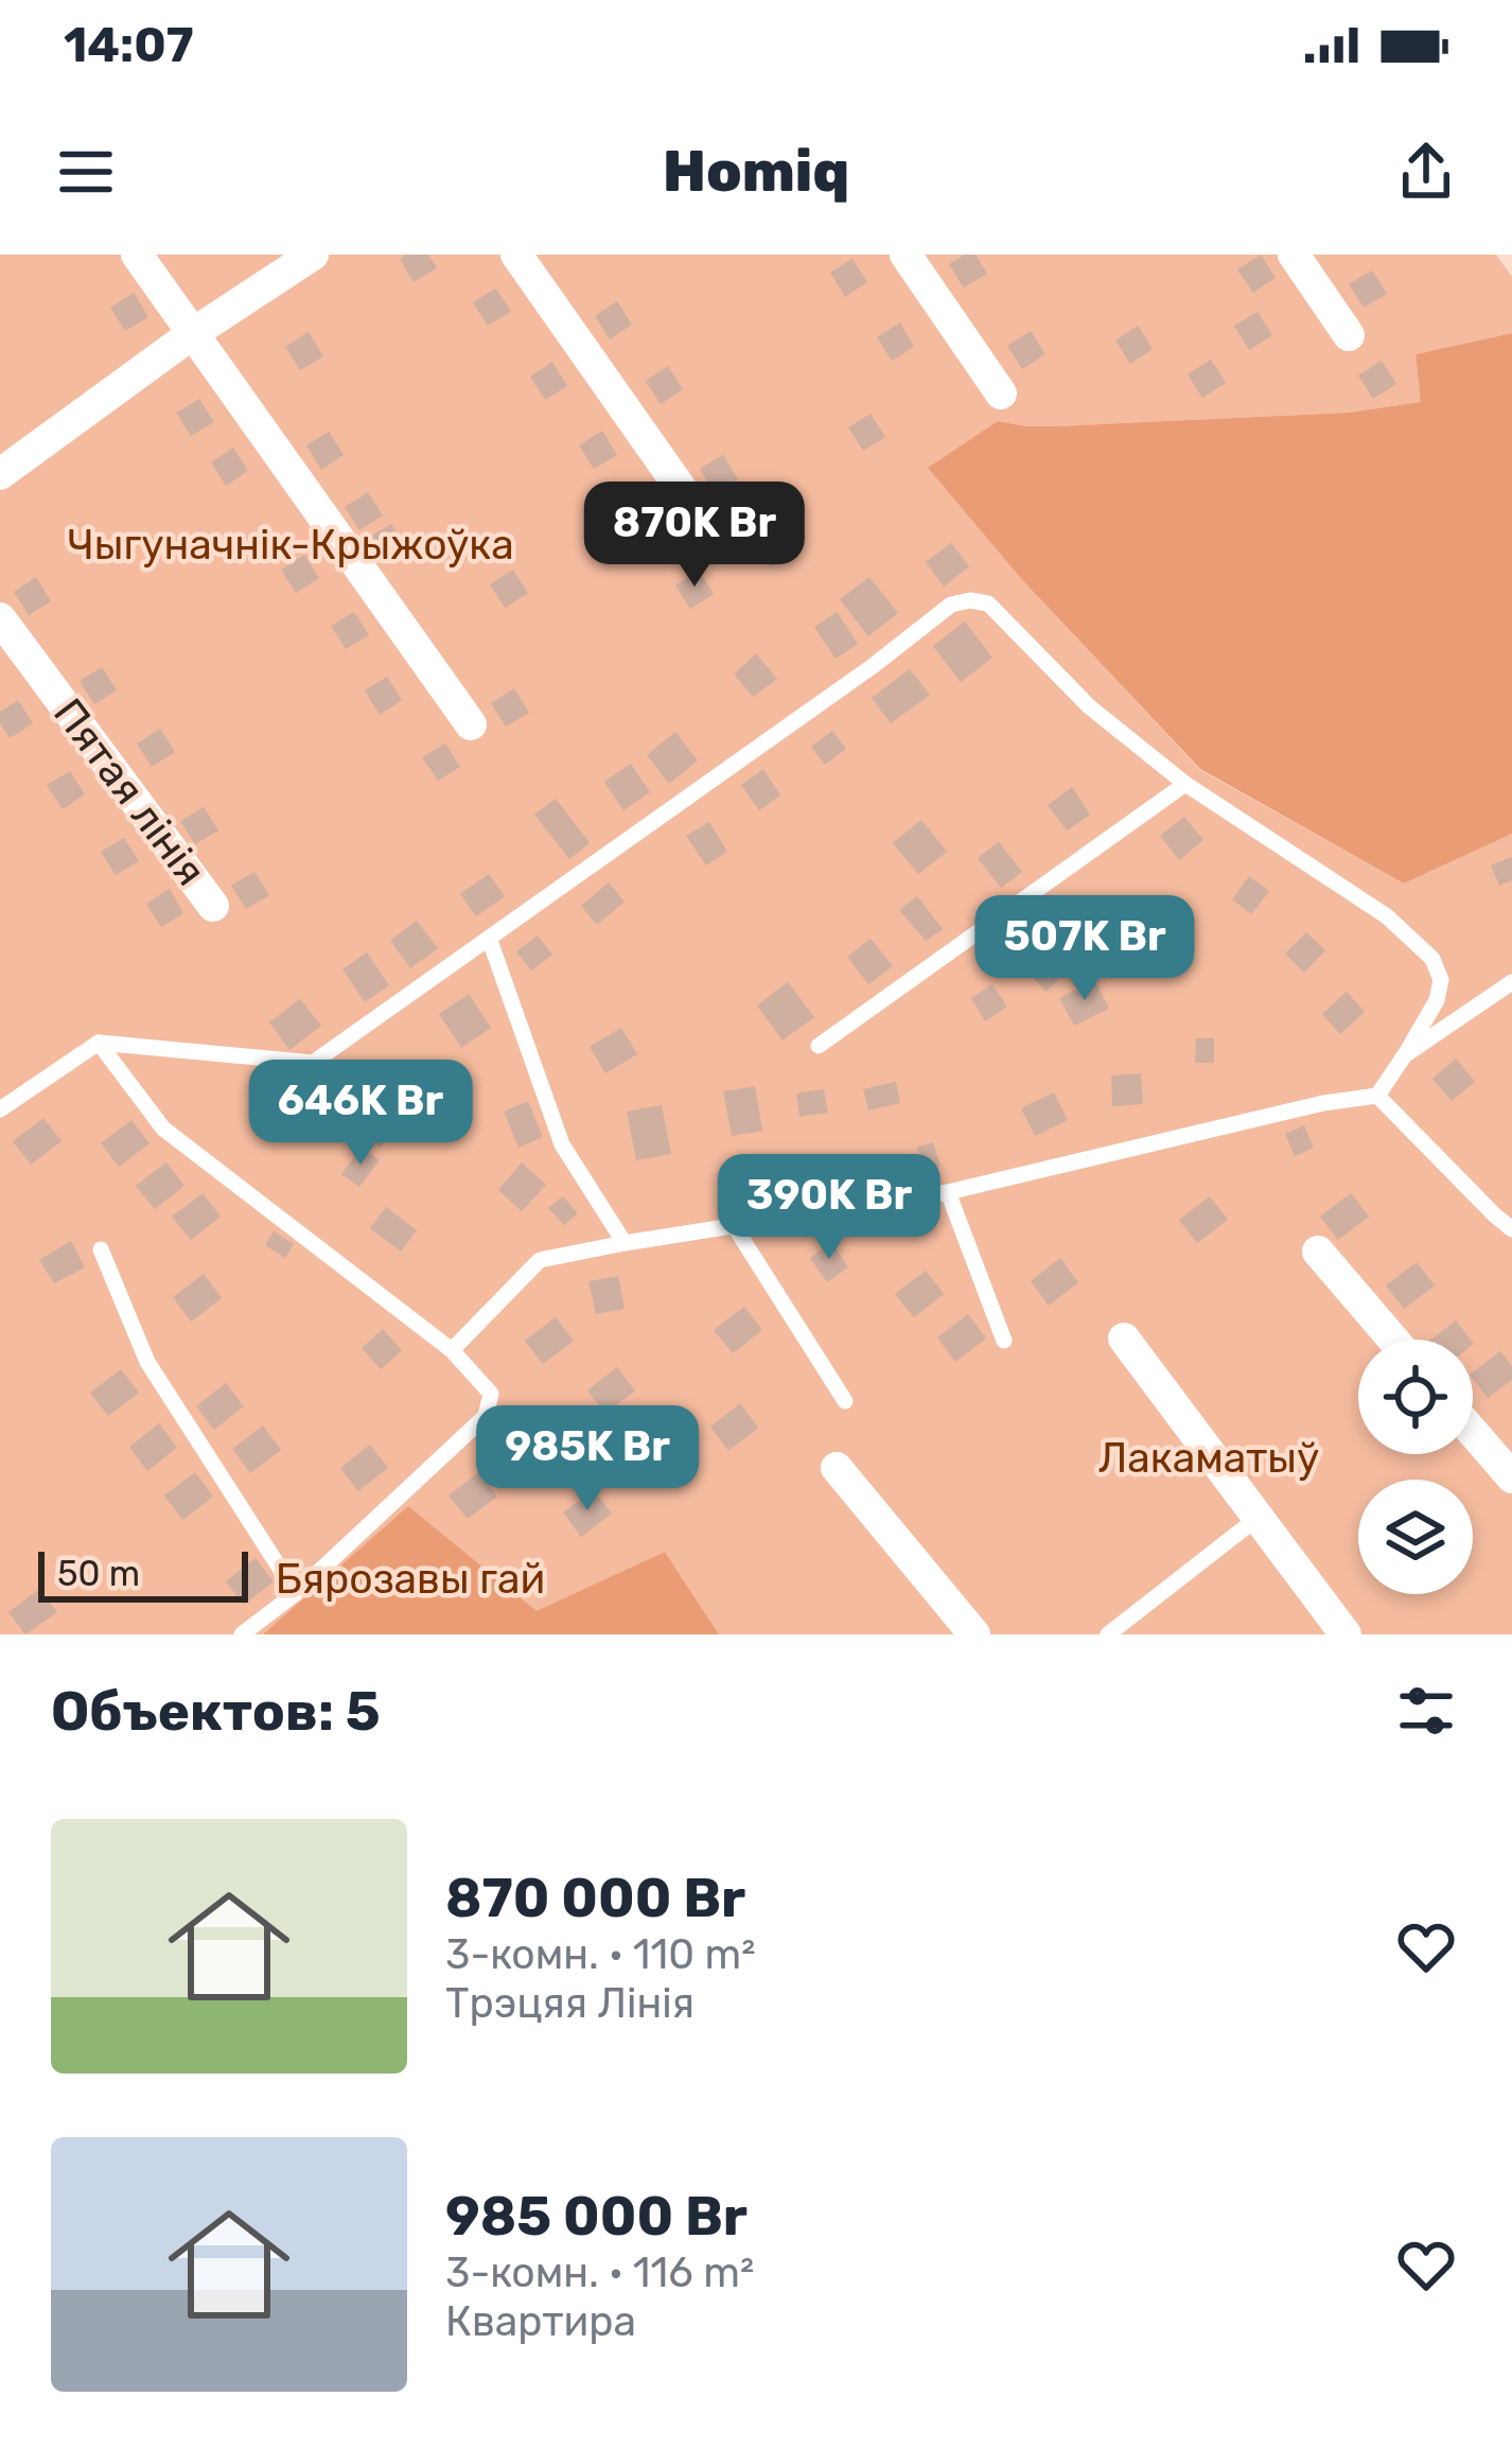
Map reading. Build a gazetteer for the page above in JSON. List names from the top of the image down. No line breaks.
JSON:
{"streets":{"street":["Пятая лінія"]},"parks":["Чыгуначнік-Крыжоўка","Лакаматыў","Бярозавы гай"],"scale_bar":"50 m","page":{"status":"14:07","header":"Homiq","price":["870K Br","507K Br","646K Br","390K Br","985K Br"],"scale":"50 m","heading":"Объектов: 5","list":[{"name":"870 000 Br","note":"3-комн. · 110 m² · Трэцяя Лінія"},{"name":"985 000 Br","note":"3-комн. · 116 m² · Квартира"}]}}
